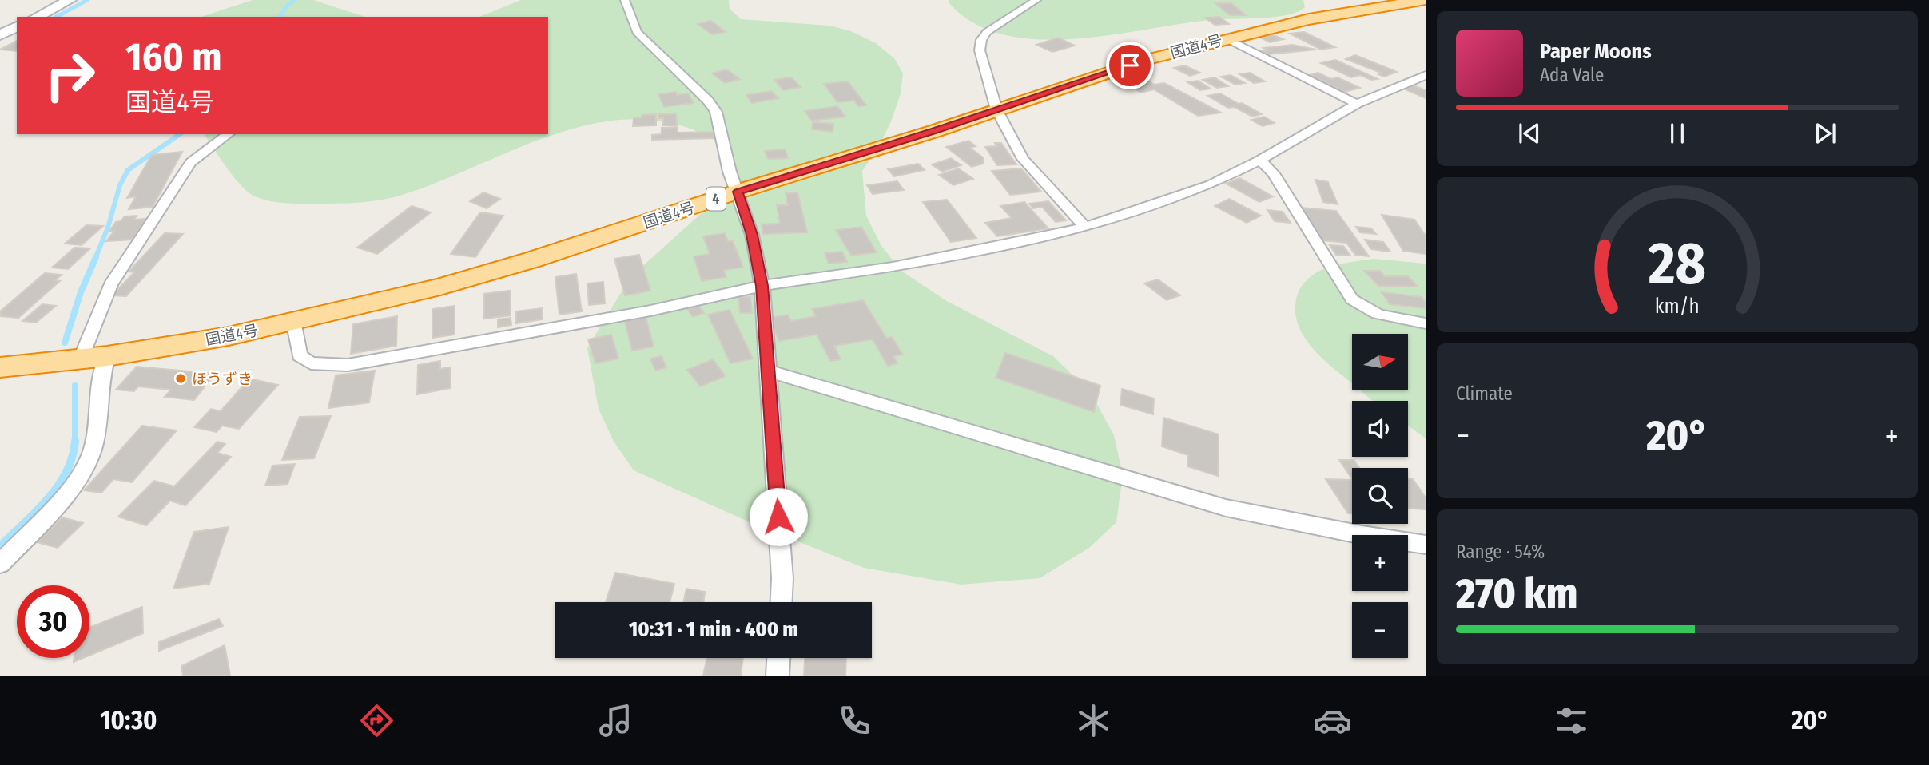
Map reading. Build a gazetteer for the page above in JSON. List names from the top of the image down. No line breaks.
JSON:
{"streets":{"highway":["国道4号","4"]},"places":["ほうずき"],"north":"right","page":{"turn":["160 m","国道4号"],"song":["Paper Moons","Ada Vale"],"map_buttons":["+","−"],"tile":["Climate",["Range · 54%","270 km"]],"heat":["−","20°","+"],"limit":"30","trip":"10:31 · 1 min · 400 m","tabs":["10:30","20°"],"gauge":["28","km/h"]}}
